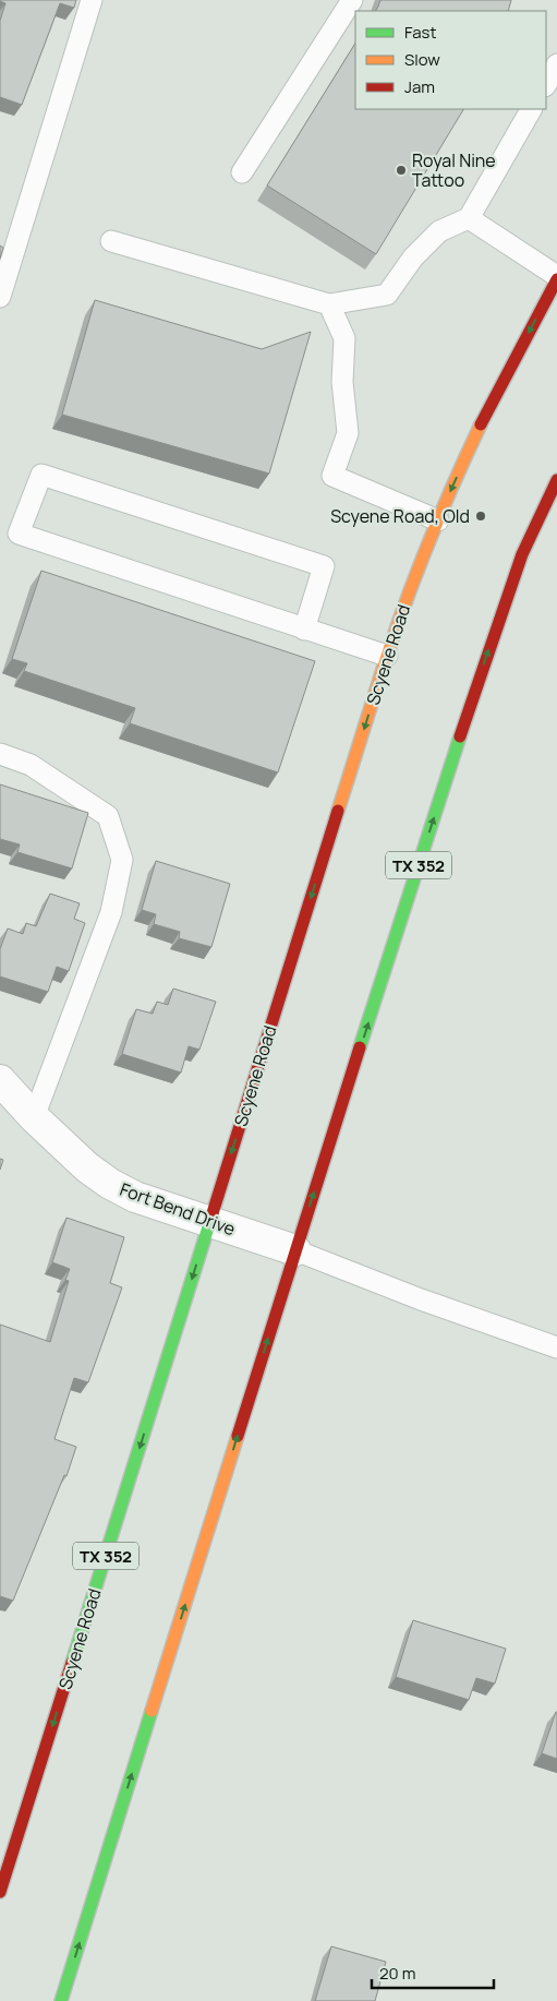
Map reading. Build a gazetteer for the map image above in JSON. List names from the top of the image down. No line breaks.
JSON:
{"streets":{"main road":["Scyene Road","TX 352"],"street":["Fort Bend Drive"]},"crossings":[["Scyene Road","Fort Bend Drive"],["TX 352","Fort Bend Drive"]],"places":["Royal Nine Tattoo","Scyene Road, Old"],"legend":["Fast","Slow","Jam"],"scale_bar":"20 m"}
